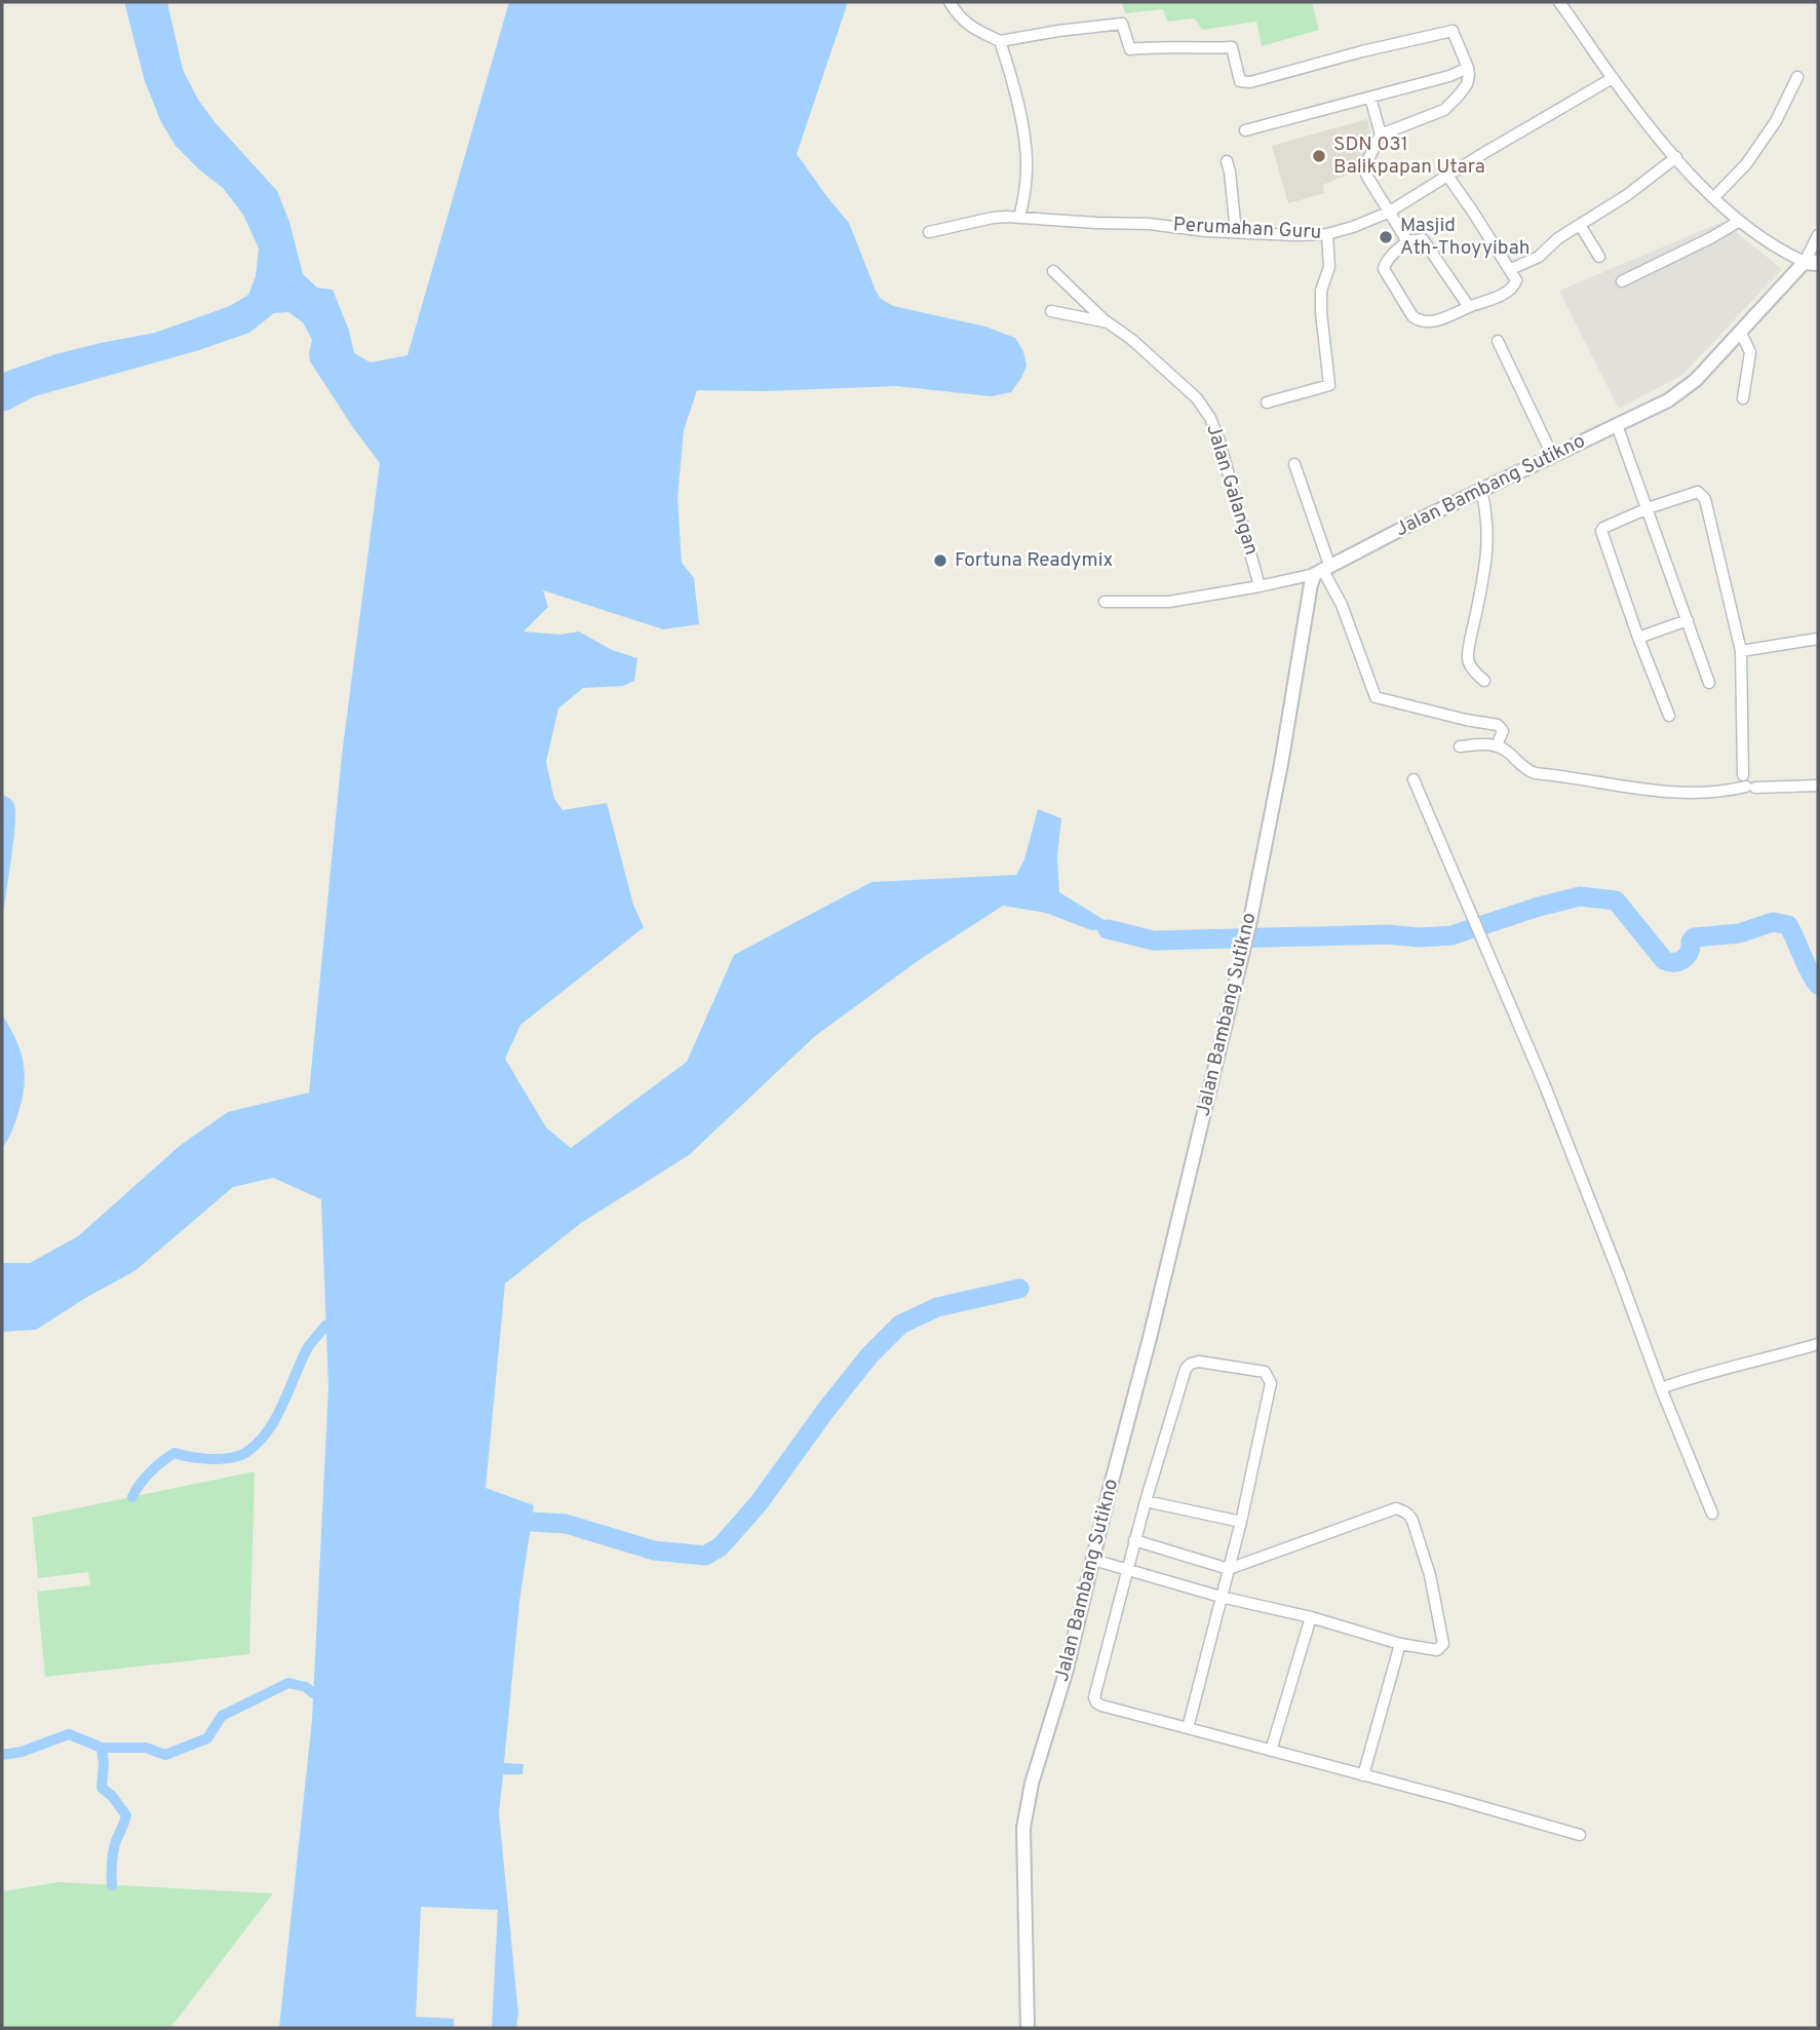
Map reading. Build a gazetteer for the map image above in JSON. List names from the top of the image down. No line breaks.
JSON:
{"streets":{"street":["Perumahan Guru","Jalan Bambang Sutikno","Jalan Galangan"]},"places":["SDN 031 Balikpapan Utara","Masjid Ath-Thoyyibah","Fortuna Readymix"]}
